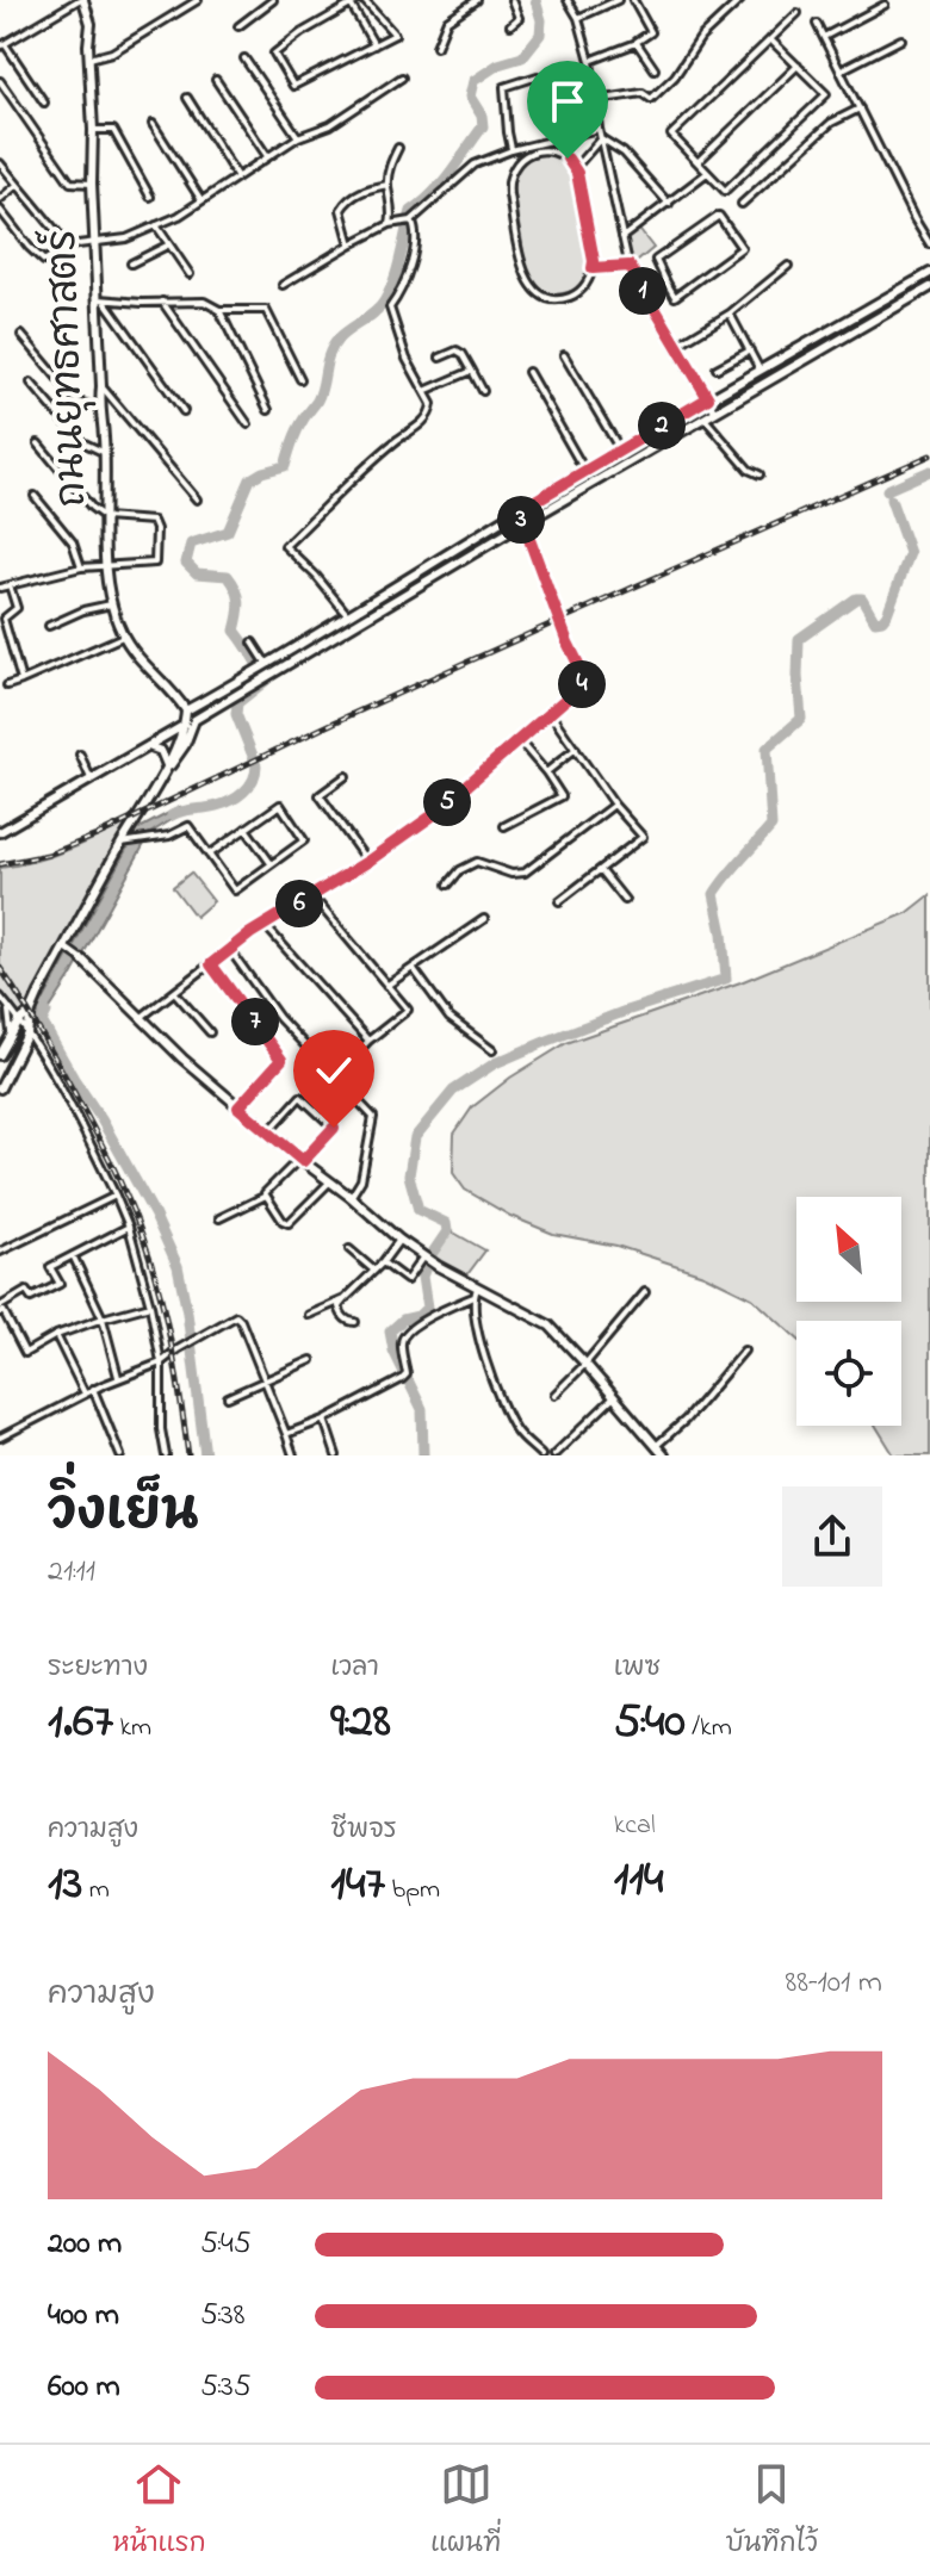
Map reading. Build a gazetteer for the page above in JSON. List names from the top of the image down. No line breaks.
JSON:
{"streets":{"main road":["ถนนยุทธศาสตร์"]},"north":"top left","page":{"pins":["1","2","3","4","5","6","7"],"heading":["วิ่งเย็น","21:11"],"stats":[["ระยะทาง","1.67 km"],["เวลา","9:28"],["เพซ","5:40 /km"],["ความสูง","13 m"],["ชีพจร","147 bpm"],["kcal","114"]],"chart":["ความสูง","88–101 m"],"list":[{"name":"200 m","note":"5:45"},{"name":"400 m","note":"5:38"},{"name":"600 m","note":"5:35"}],"tabs":["หน้าแรก","แผนที่","บันทึกไว้"]}}
